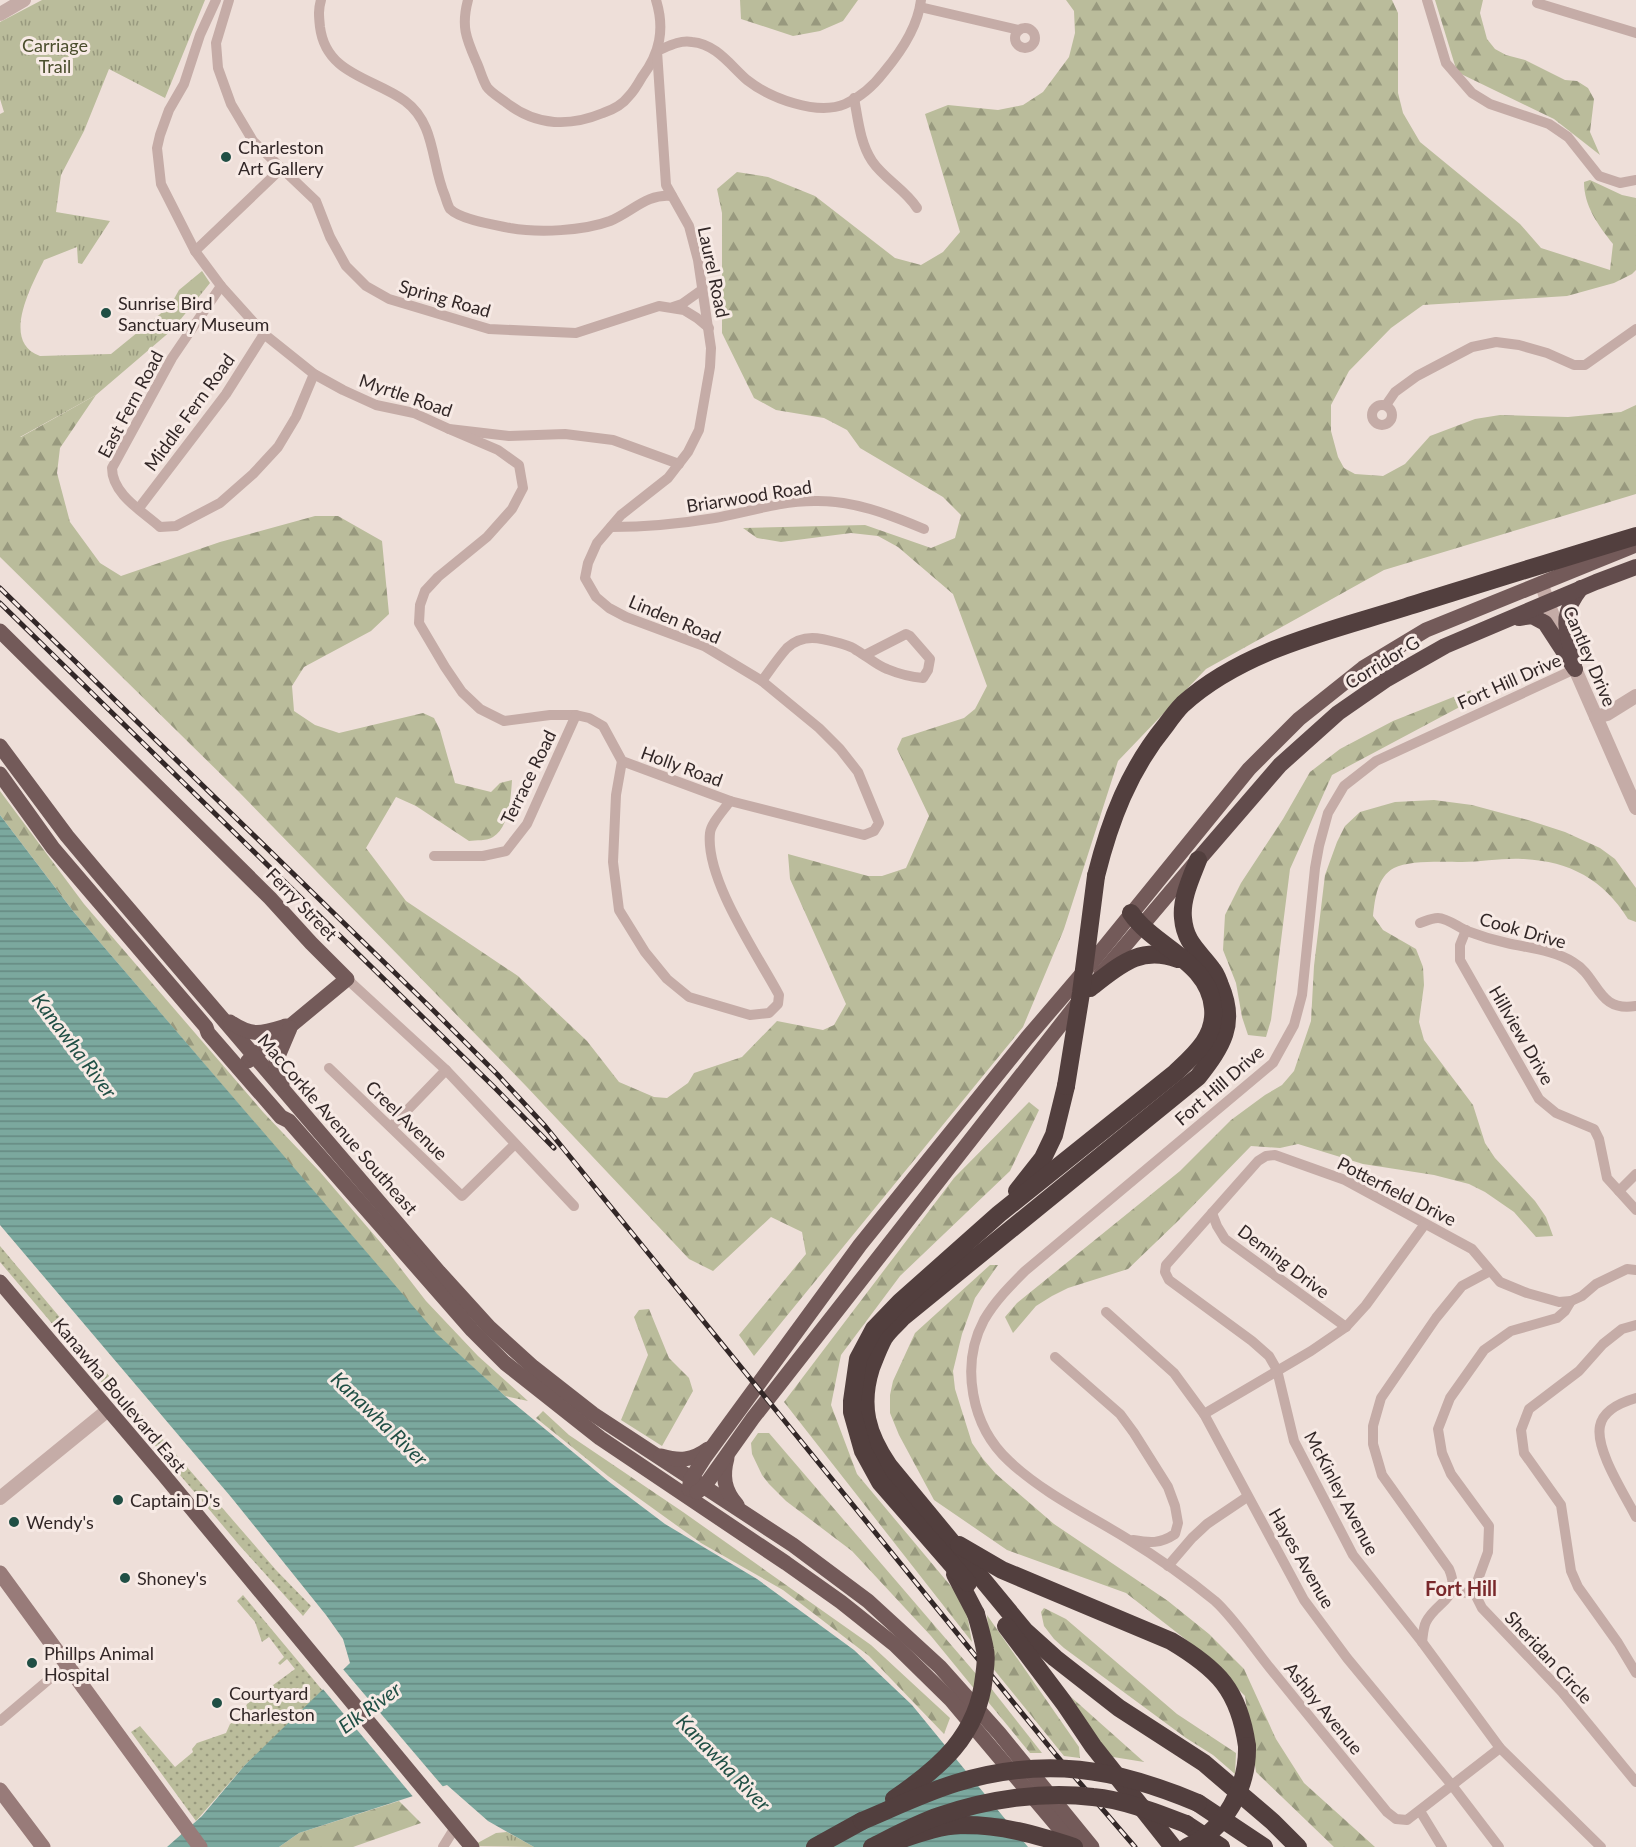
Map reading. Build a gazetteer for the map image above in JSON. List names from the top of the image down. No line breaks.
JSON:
{"streets":{"highway":["Corridor G"],"main road":["Ferry Street","MacCorkle Avenue Southeast","Kanawha Boulevard East"],"street":["Laurel Road","Spring Road","Myrtle Road","East Fern Road","Middle Fern Road","Briarwood Road","Linden Road","Cantley Drive","Fort Hill Drive","Holly Road","Terrace Road","Cook Drive","Hillview Drive","Creel Avenue","Potterfield Drive","Deming Drive","McKinley Avenue","Hayes Avenue","Sheridan Circle","Ashby Avenue"]},"crossings":[["Laurel Road","Spring Road"],["Laurel Road","Myrtle Road"],["Laurel Road","Linden Road"],["Myrtle Road","East Fern Road"],["Myrtle Road","Middle Fern Road"],["Myrtle Road","Linden Road"],["Myrtle Road","Holly Road"],["East Fern Road","Middle Fern Road"],["Briarwood Road","Linden Road"],["Linden Road","Holly Road"],["Cantley Drive","Corridor G"],["Cantley Drive","Fort Hill Drive"],["Fort Hill Drive","Ashby Avenue"],["Holly Road","Terrace Road"],["Ferry Street","Creel Avenue"],["Cook Drive","Hillview Drive"],["Potterfield Drive","Deming Drive"],["Potterfield Drive","McKinley Avenue"],["McKinley Avenue","Ashby Avenue"],["Hayes Avenue","Ashby Avenue"]],"districts":["Fort Hill"],"water":["Kanawha River","Elk River"],"parks":["Carriage Trail"],"places":["Charleston Art Gallery","Sunrise Bird Sanctuary Museum","Captain D's","Wendy's","Shoney's","Phillps Animal Hospital","Courtyard Charleston"]}
